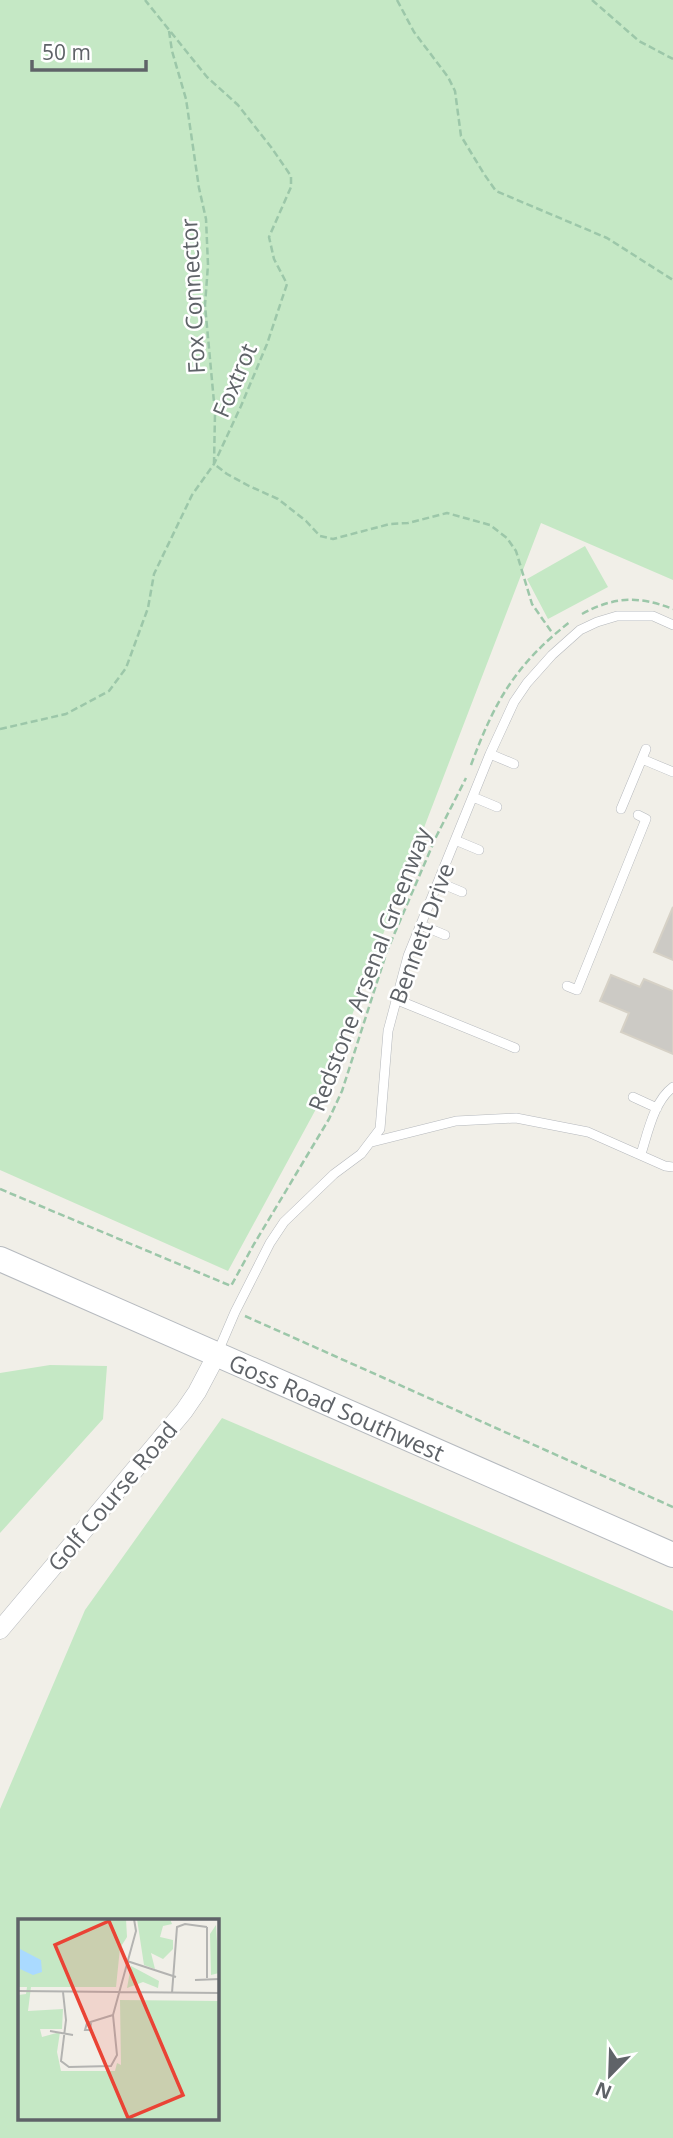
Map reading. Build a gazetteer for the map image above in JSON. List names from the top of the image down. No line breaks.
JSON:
{"streets":{"street":["Goss Road Southwest","Golf Course Road"],"lane":["Bennett Drive"],"path":["Fox Connector","Foxtrot","Redstone Arsenal Greenway"]},"crossings":[["Fox Connector","Foxtrot"],["Bennett Drive","Goss Road Southwest"],["Bennett Drive","Golf Course Road"],["Goss Road Southwest","Golf Course Road"]],"scale_bar":"50 m","north":"bottom left"}
